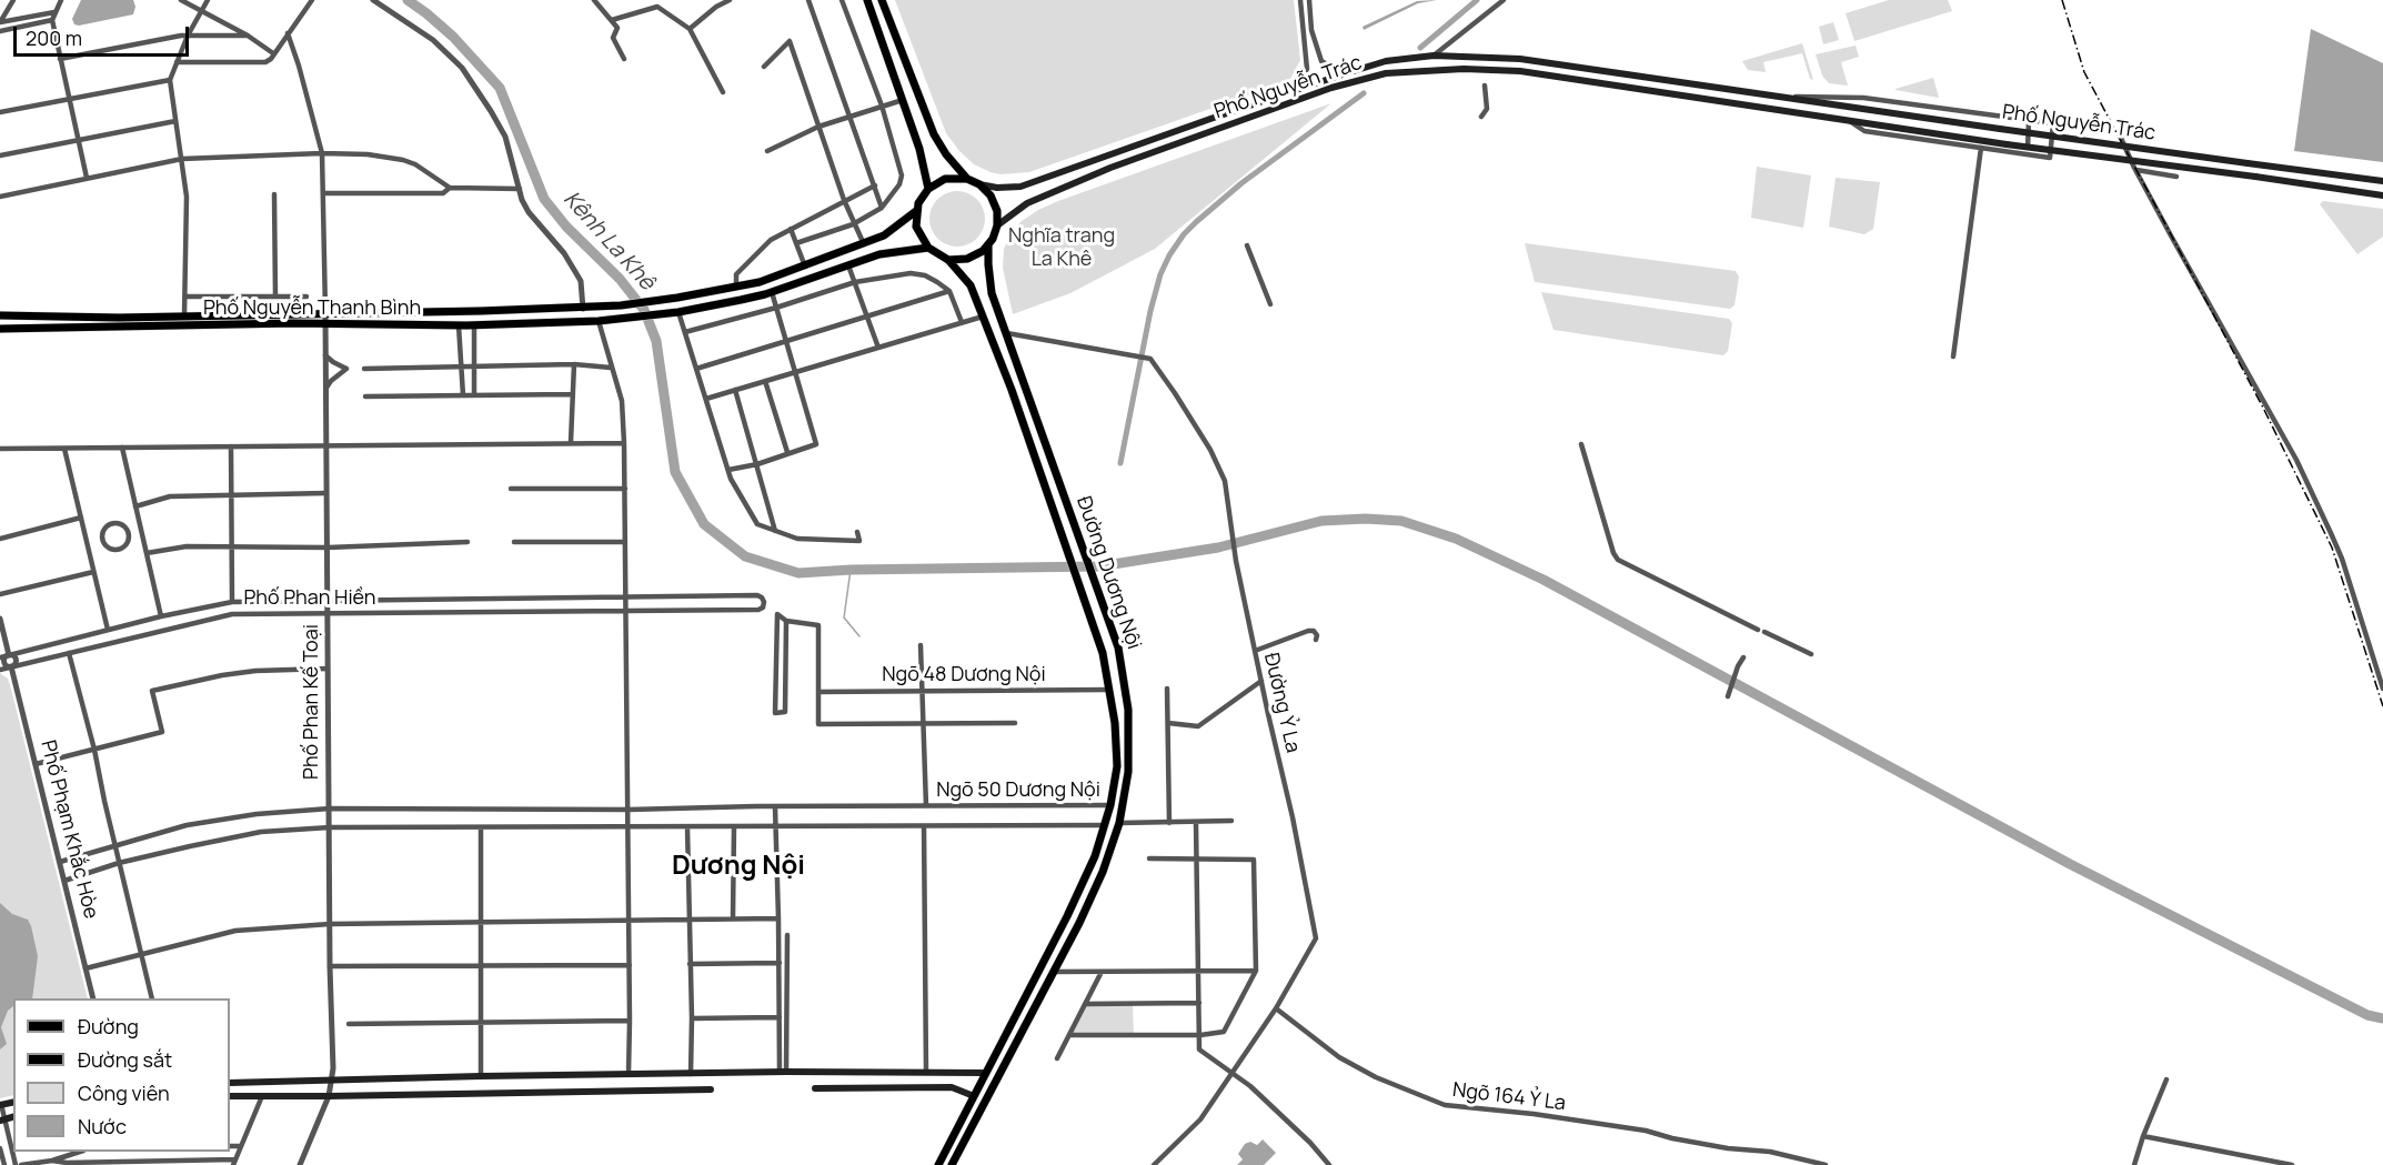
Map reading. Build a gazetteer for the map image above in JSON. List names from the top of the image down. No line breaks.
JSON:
{"streets":{"main road":["Phố Nguyễn Trác","Phố Nguyễn Thanh Bình","Đường Dương Nội"],"street":["Phố Phan Hiền","Ngõ 48 Dương Nội","Phố Phan Kế Toại","Đường Ỷ La","Ngõ 50 Dương Nội","Phố Phạm Khắc Hòe","Ngõ 164 Ỷ La"]},"crossings":[["Phố Nguyễn Trác","Đường Dương Nội"],["Phố Nguyễn Thanh Bình","Phố Phan Kế Toại"],["Đường Dương Nội","Ngõ 48 Dương Nội"],["Đường Dương Nội","Đường Ỷ La"],["Đường Dương Nội","Ngõ 50 Dương Nội"],["Phố Phan Hiền","Phố Phan Kế Toại"],["Phố Phan Hiền","Phố Phạm Khắc Hòe"],["Phố Phan Kế Toại","Ngõ 50 Dương Nội"],["Đường Ỷ La","Ngõ 164 Ỷ La"],["Ngõ 50 Dương Nội","Phố Phạm Khắc Hòe"]],"districts":["Dương Nội"],"water":["Kênh La Khê"],"parks":["Nghĩa trang La Khê"],"legend":["Đường","Đường sắt","Công viên","Nước"],"scale_bar":"200 m"}
